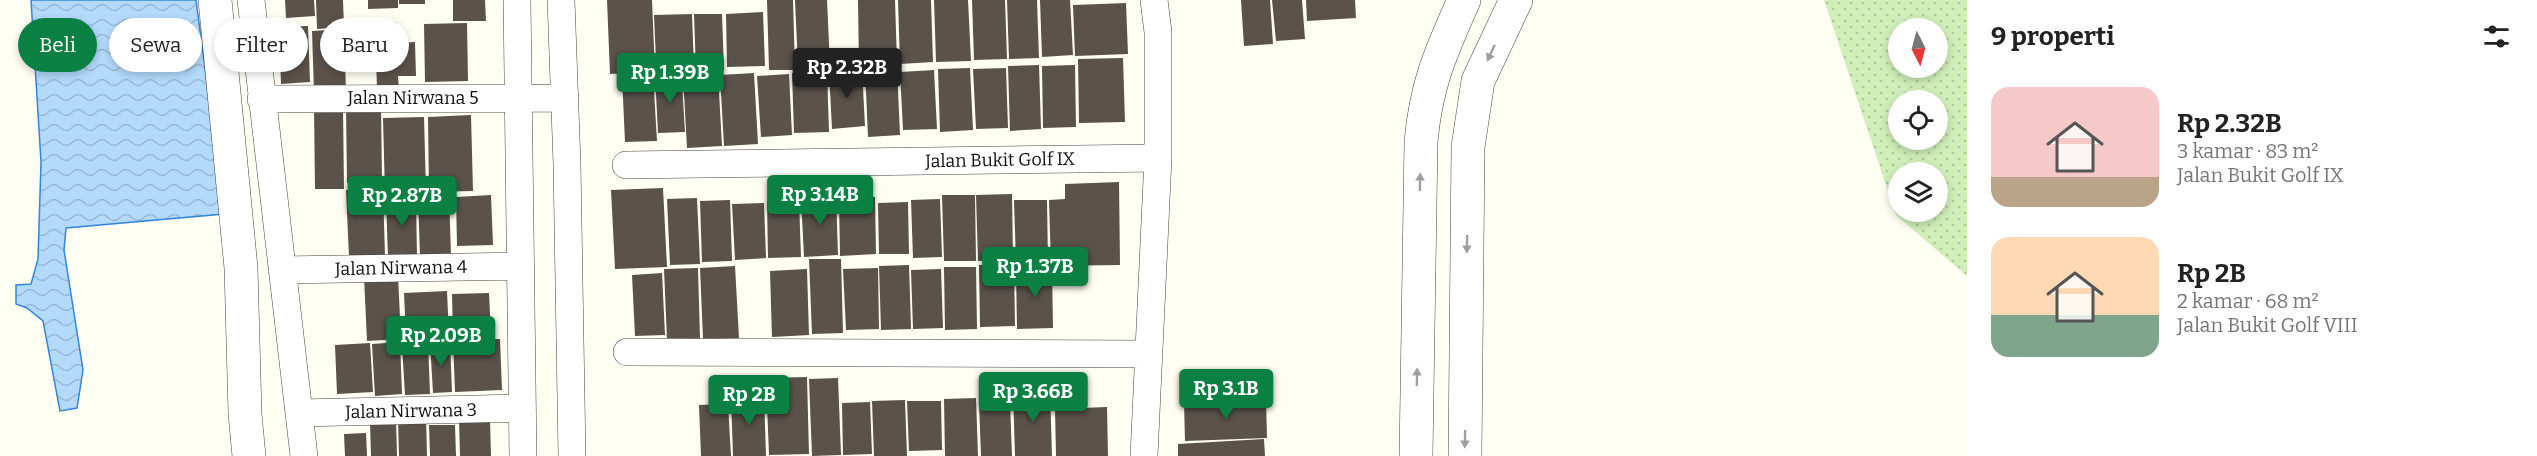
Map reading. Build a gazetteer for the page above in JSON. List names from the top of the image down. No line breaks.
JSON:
{"streets":{"street":["Jalan Nirwana 5","Jalan Bukit Golf IX","Jalan Nirwana 4","Jalan Nirwana 3"]},"north":"bottom","page":{"heading":"9 properti","chip":["Beli","Sewa","Filter","Baru"],"price":["Rp 2.32B","Rp 1.39B","Rp 3.14B","Rp 2.87B","Rp 1.37B","Rp 2.09B","Rp 3.1B","Rp 3.66B","Rp 2B"],"list":[{"name":"Rp 2.32B","note":"3 kamar · 83 m² · Jalan Bukit Golf IX"},{"name":"Rp 2B","note":"2 kamar · 68 m² · Jalan Bukit Golf VIII"}]}}
